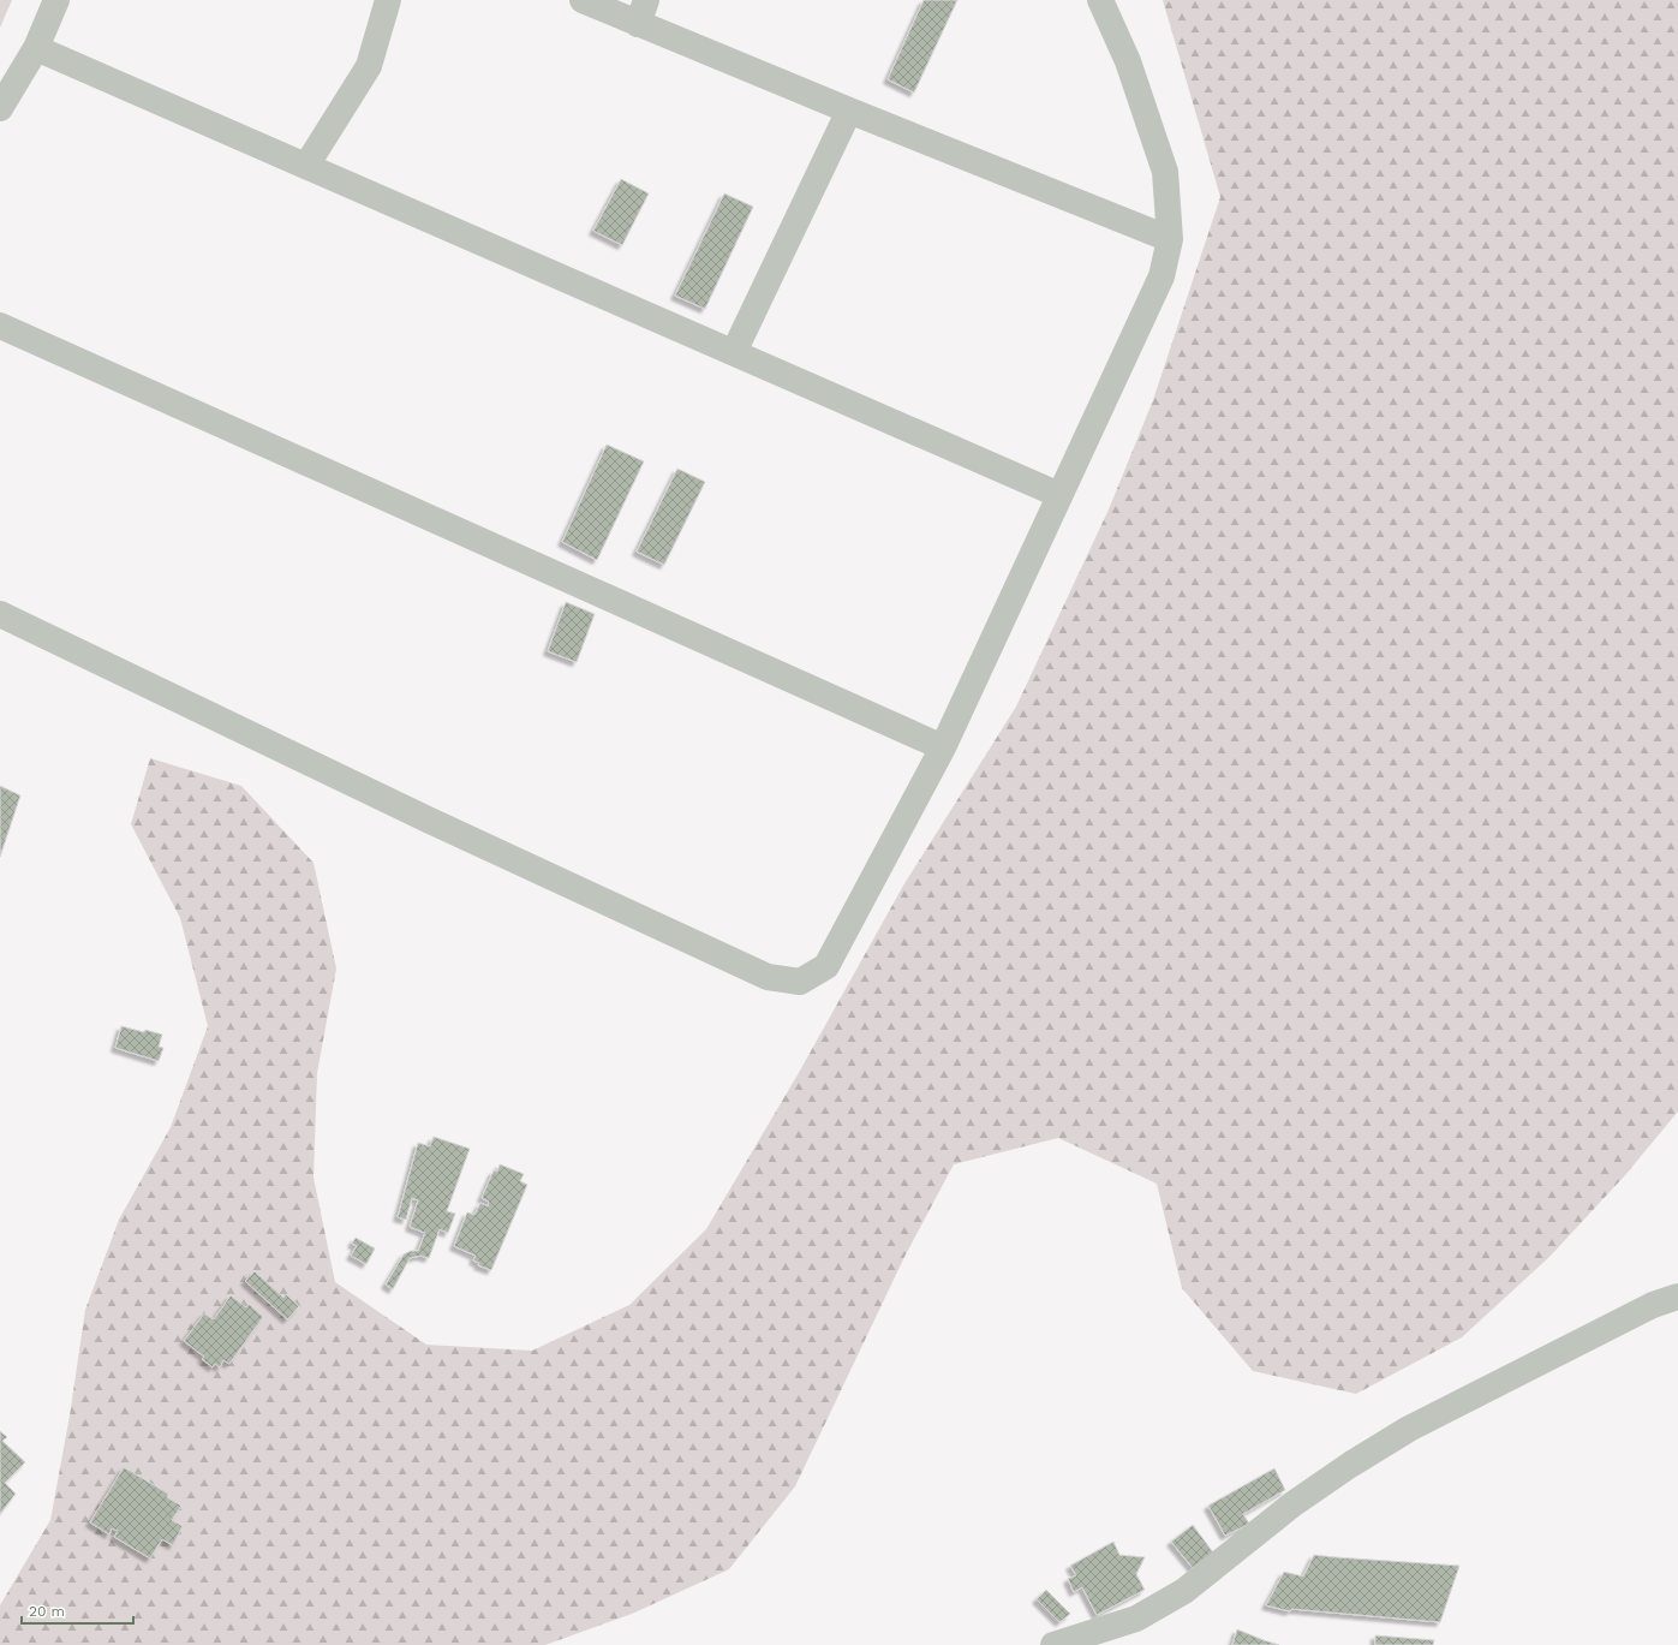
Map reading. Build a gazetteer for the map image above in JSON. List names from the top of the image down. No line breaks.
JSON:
{"scale_bar":"20 m"}
